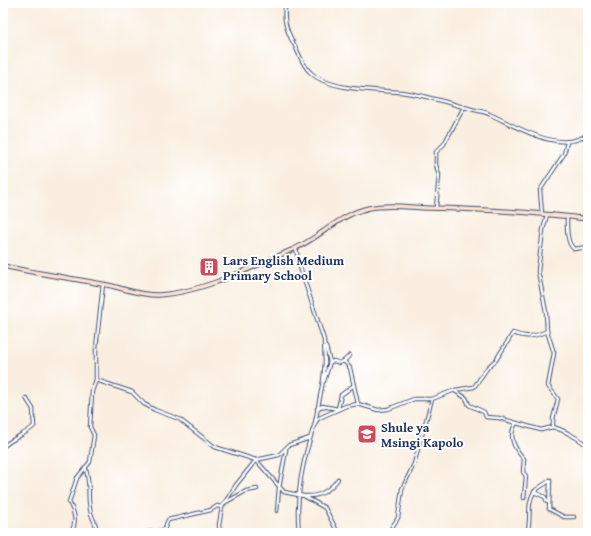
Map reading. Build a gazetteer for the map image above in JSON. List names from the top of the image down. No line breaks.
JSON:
{"places":{"building":["Lars English Medium Primary School"],"school or university":["Shule ya Msingi Kapolo"]}}
